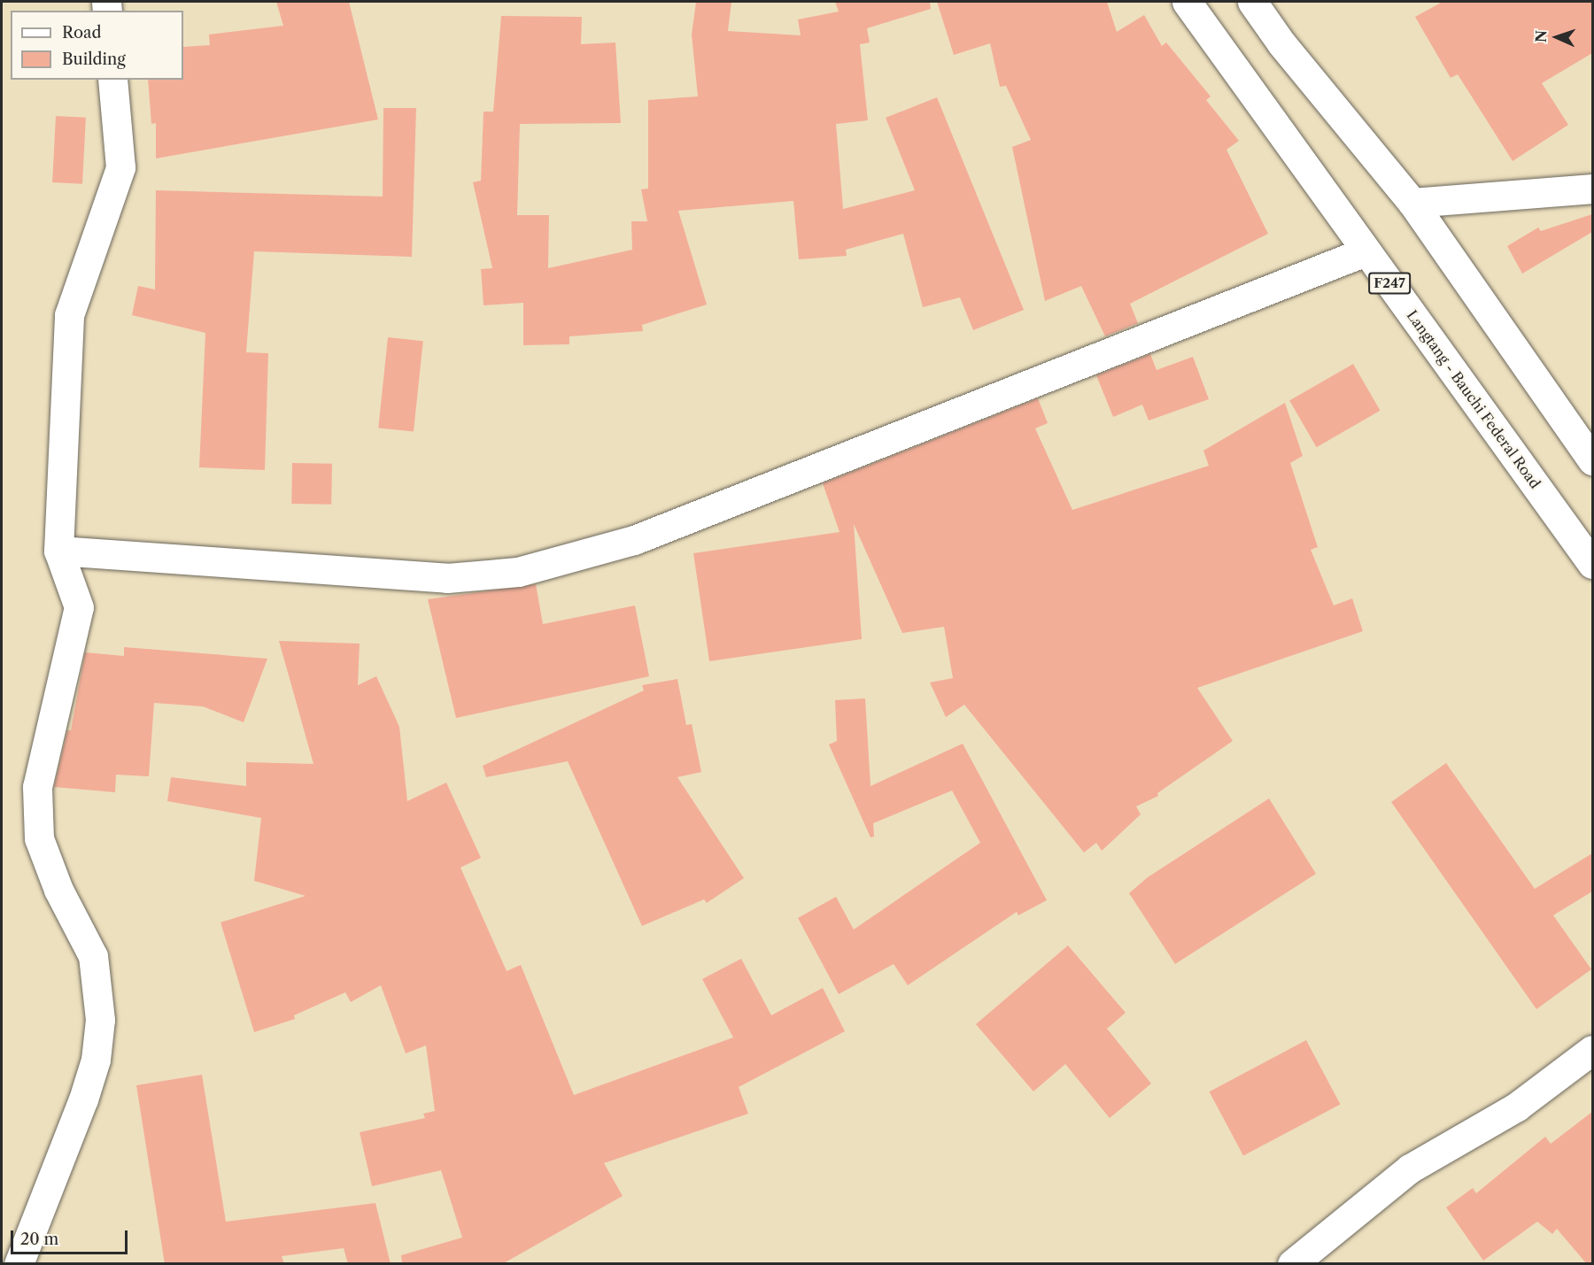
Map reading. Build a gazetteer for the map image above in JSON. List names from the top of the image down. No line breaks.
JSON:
{"streets":{"street":["F247","Langtang - Bauchi Federal Road"]},"legend":["Road","Building"],"scale_bar":"20 m","north":"left"}
